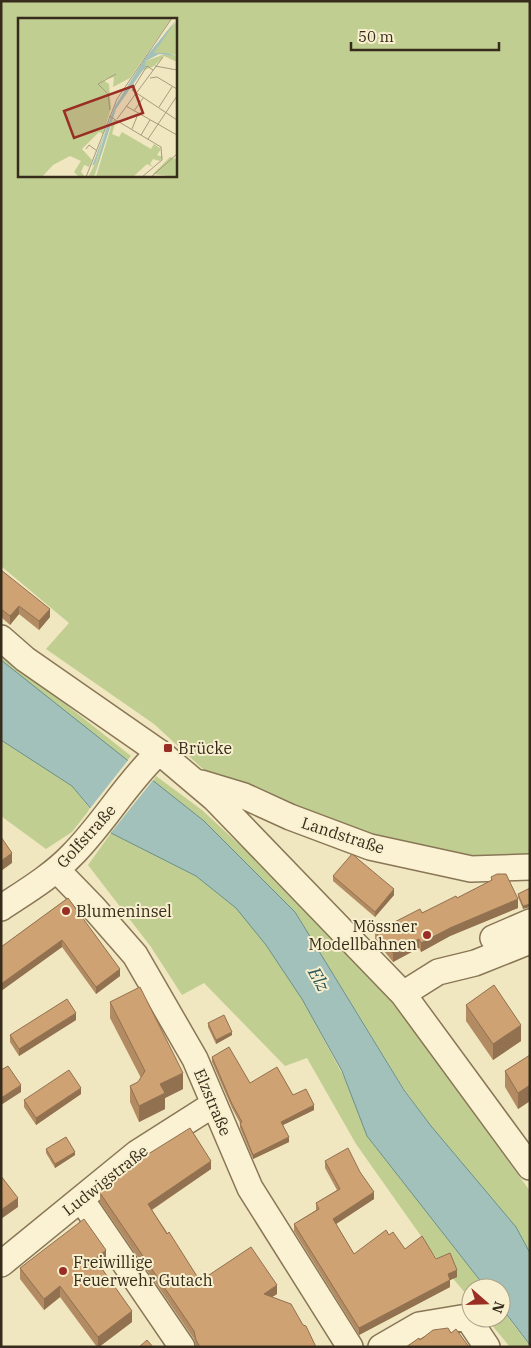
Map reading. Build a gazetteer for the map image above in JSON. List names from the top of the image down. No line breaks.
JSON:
{"streets":{"street":["Landstraße","Golfstraße","Elzstraße","Ludwigstraße"]},"crossings":[["Landstraße","Golfstraße"],["Golfstraße","Elzstraße"],["Elzstraße","Ludwigstraße"]],"water":["Elz"],"places":{"transit":["Brücke"],"other":["Blumeninsel","Mössner Modellbahnen","Freiwillige Feuerwehr Gutach"]},"scale_bar":"50 m","north":"right"}
